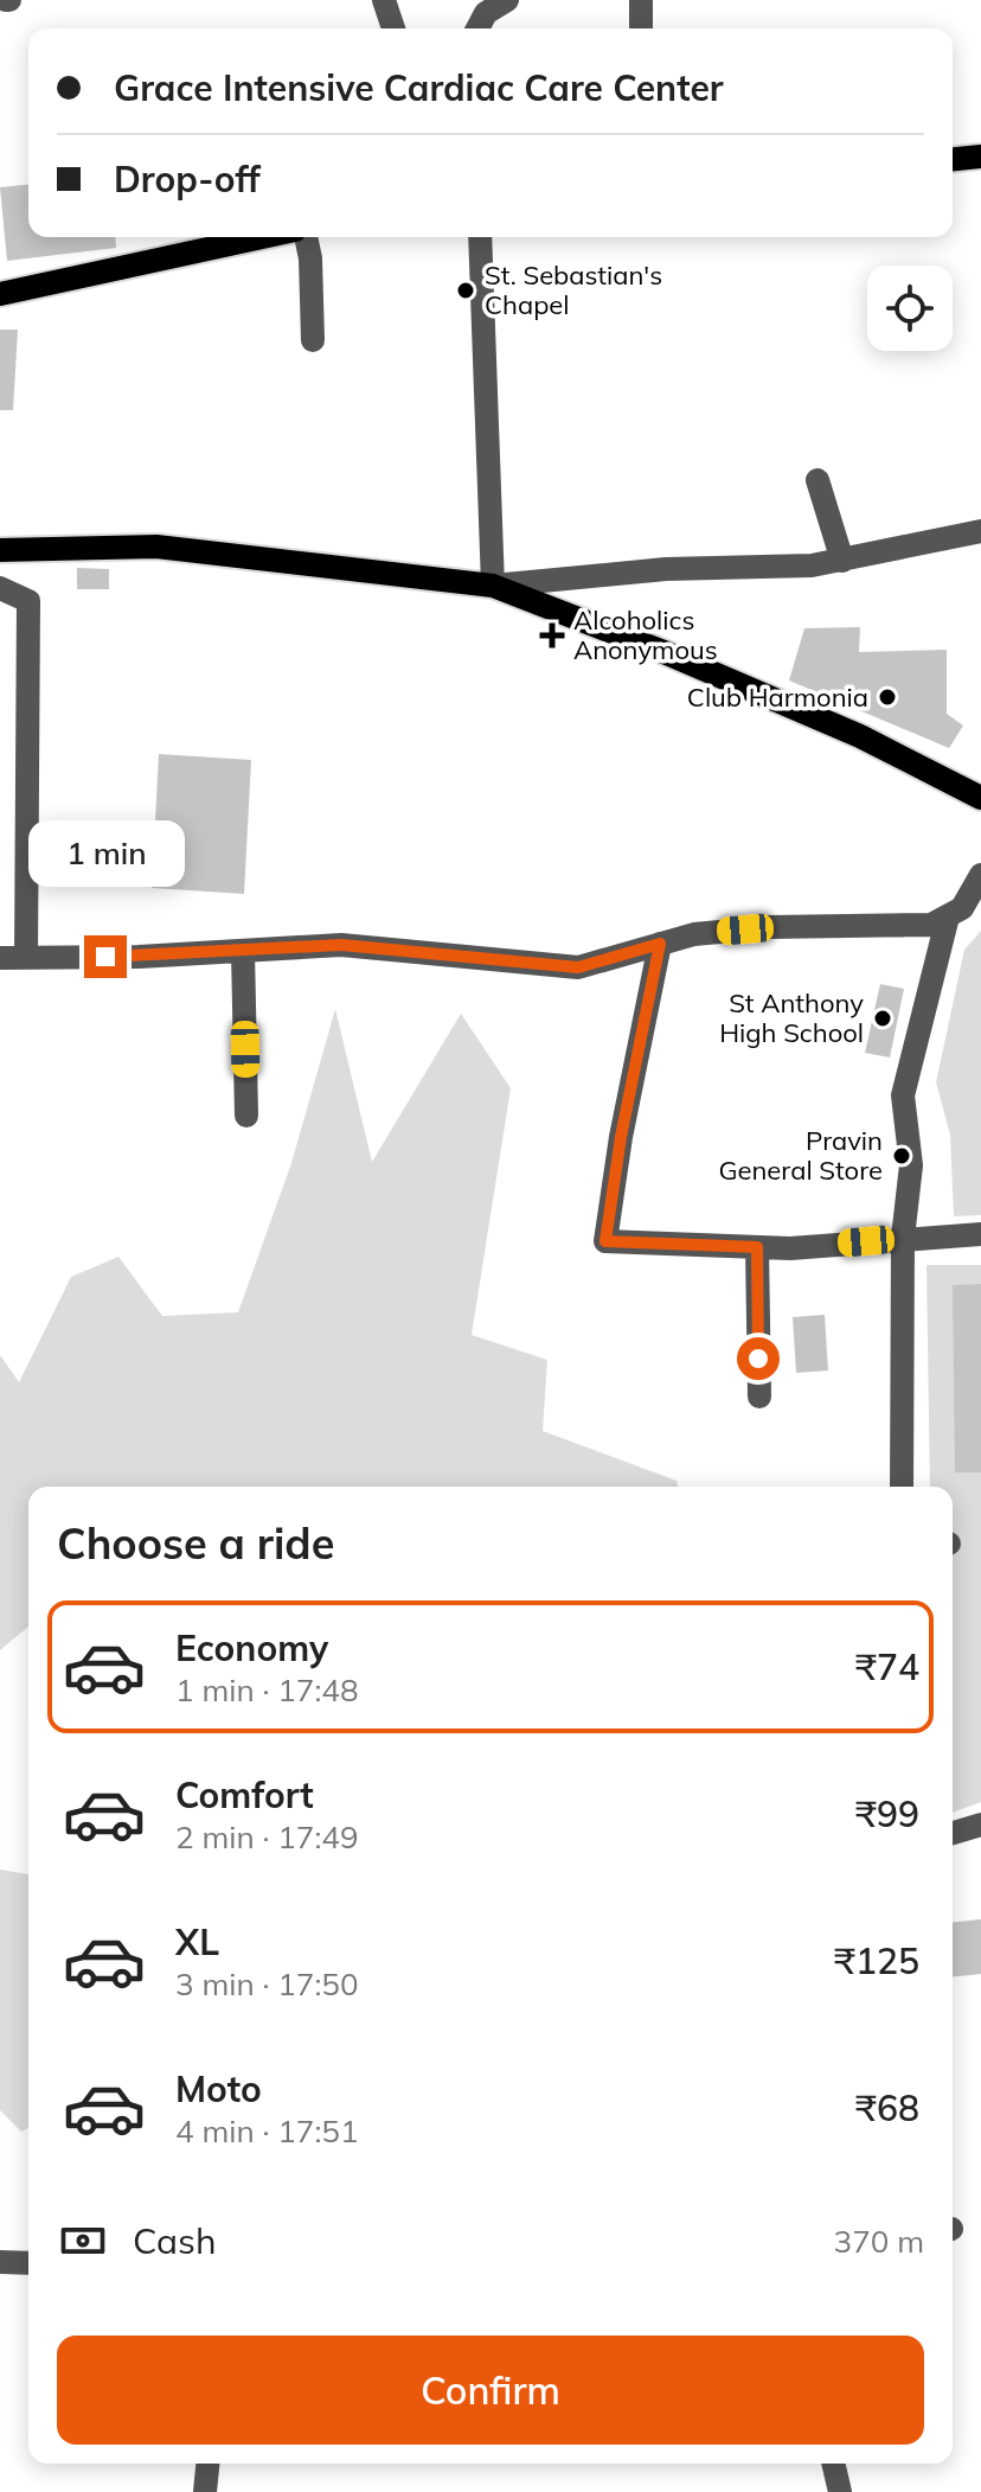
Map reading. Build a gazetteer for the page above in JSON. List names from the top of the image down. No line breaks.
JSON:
{"places":{"other":["St. Sebastian's Chapel","Club Harmonia","St Anthony High School","Pravin General Store"],"health":["Alcoholics Anonymous"]},"page":{"banner":["Grace Intensive Cardiac Care Center","Drop-off"],"bubble":"1 min","heading":"Choose a ride","list":[{"name":"Economy","note":"1 min · 17:48","value":"₹74"},{"name":"Comfort","note":"2 min · 17:49","value":"₹99"},{"name":"XL","note":"3 min · 17:50","value":"₹125"},{"name":"Moto","note":"4 min · 17:51","value":"₹68"}],"pay":["Cash","370 m"],"buttons":"Confirm"}}
